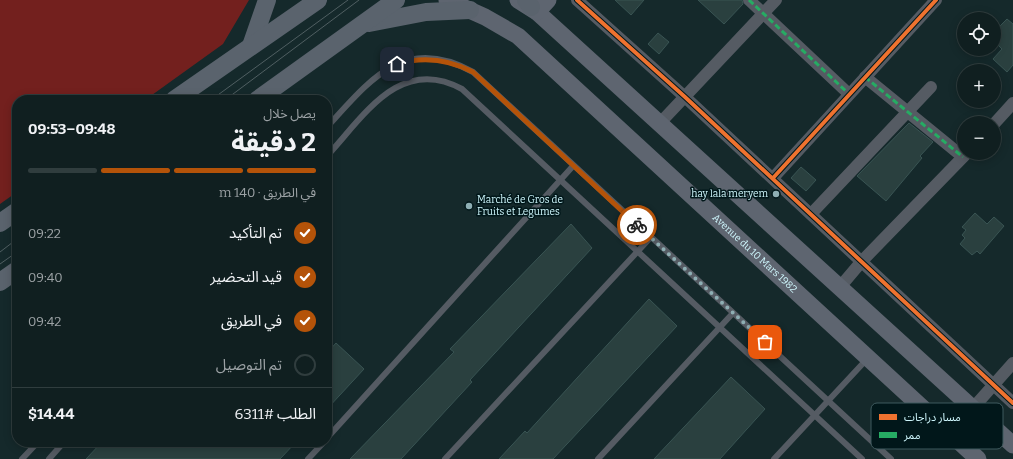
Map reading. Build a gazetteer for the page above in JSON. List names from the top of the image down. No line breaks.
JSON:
{"streets":{"main road":["Avenue du 10 Mars 1982"]},"places":["hay lala meryem","Marché de Gros de Fruits et Legumes"],"legend":["مسار دراجات","ممر"],"page":{"map_buttons":["+","−"],"heading":["2 دقيقة","يصل خلال","09:48–09:53"],"panel":["الطلب #6311","$14.44"],"bar":"في الطريق · 140 m","list":[["تم التأكيد","09:22"],["قيد التحضير","09:40"],["في الطريق","09:42"],"تم التوصيل"]}}
